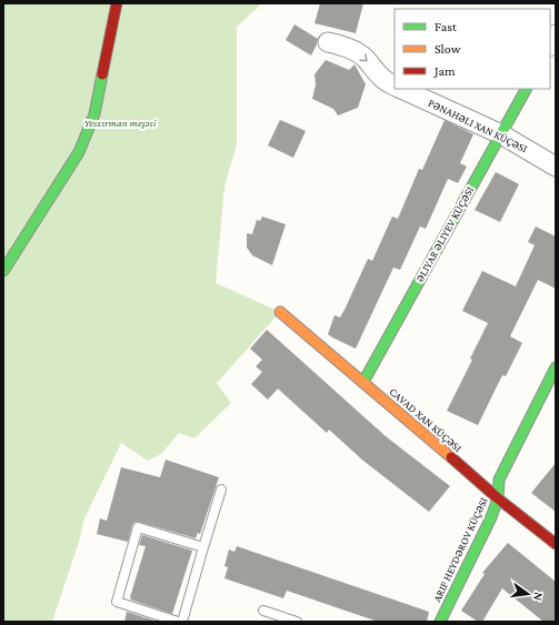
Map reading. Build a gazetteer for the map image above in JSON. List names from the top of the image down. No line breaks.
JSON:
{"streets":{"street":["PƏNAHƏLI XAN KÜÇƏSI","ƏLIYAR ƏLIYEV KÜÇƏSI","CAVAD XAN KÜÇƏSI","ARIF HEYDƏROV KÜÇƏSI"]},"crossings":[["PƏNAHƏLI XAN KÜÇƏSI","ƏLIYAR ƏLIYEV KÜÇƏSI"],["ƏLIYAR ƏLIYEV KÜÇƏSI","CAVAD XAN KÜÇƏSI"],["CAVAD XAN KÜÇƏSI","ARIF HEYDƏROV KÜÇƏSI"]],"parks":["Yesxırman meşəsi"],"legend":["Fast","Slow","Jam"],"north":"right"}
